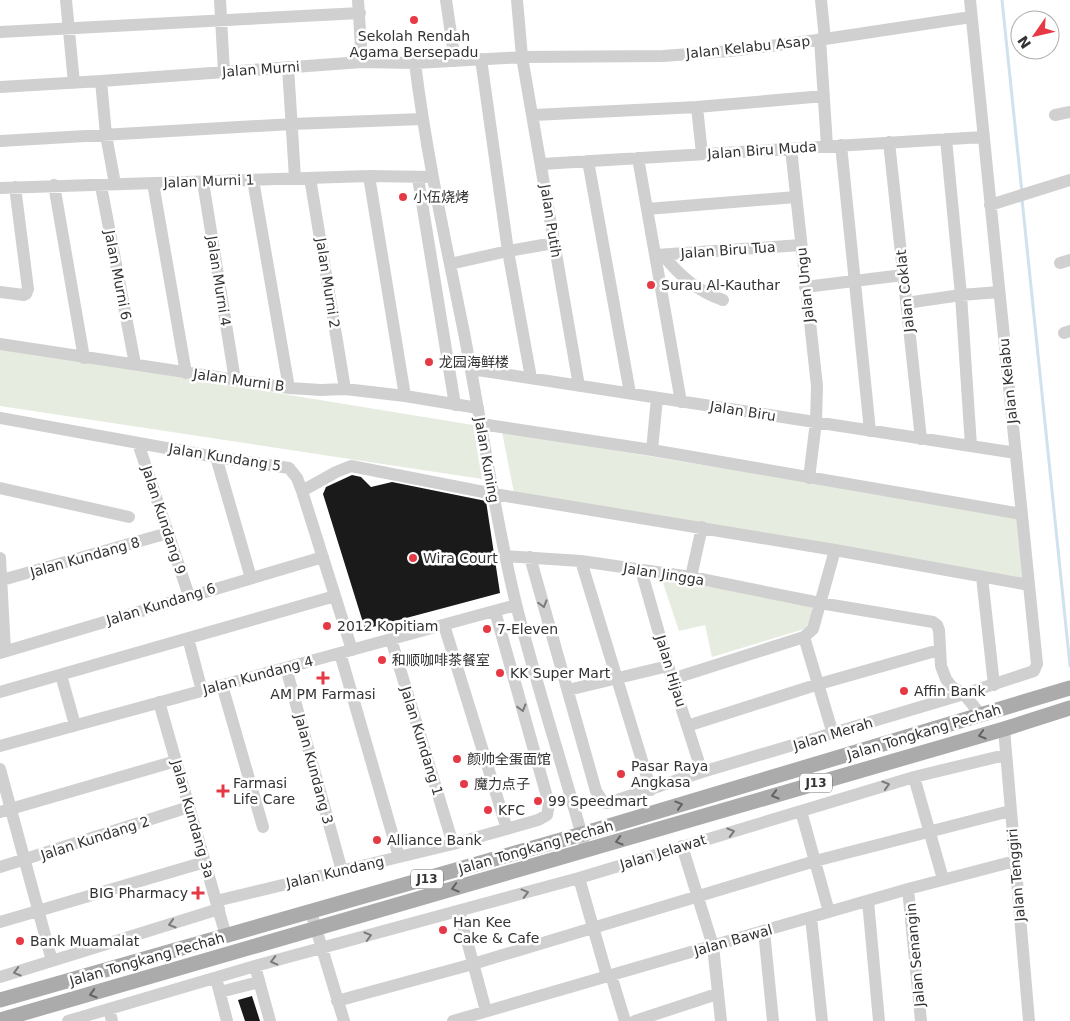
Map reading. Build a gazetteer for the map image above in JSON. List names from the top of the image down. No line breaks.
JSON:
{"streets":{"main road":["Jalan Tongkang Pechah","J13"],"street":["Jalan Kelabu Asap","Jalan Murni","Jalan Biru Muda","Jalan Murni 1","Jalan Putih","Jalan Biru Tua","Jalan Murni 6","Jalan Murni 4","Jalan Murni 2","Jalan Ungu","Jalan Coklat","Jalan Murni B","Jalan Kelabu","Jalan Biru","Jalan Kundang 5","Jalan Kuning","Jalan Kundang 9","Jalan Kundang 8","Jalan Jingga","Jalan Kundang 6","Jalan Hijau","Jalan Kundang 4","Jalan Merah","Jalan Kundang 1","Jalan Kundang 3","Jalan Kundang 3a","Jalan Kundang 2","Jalan Jelawat","Jalan Kundang","Jalan Tenggiri","Jalan Bawal","Jalan Senangin"]},"crossings":[["Jalan Kelabu Asap","Jalan Murni"],["Jalan Kelabu Asap","Jalan Putih"],["Jalan Kelabu Asap","Jalan Kelabu"],["Jalan Murni","Jalan Putih"],["Jalan Murni","Jalan Kuning"],["Jalan Biru Muda","Jalan Putih"],["Jalan Biru Muda","Jalan Ungu"],["Jalan Biru Muda","Jalan Coklat"],["Jalan Biru Muda","Jalan Kelabu"],["Jalan Murni 1","Jalan Murni 6"],["Jalan Murni 1","Jalan Murni 4"],["Jalan Murni 1","Jalan Murni 2"],["Jalan Murni 1","Jalan Kuning"],["Jalan Putih","Jalan Biru"],["Jalan Biru Tua","Jalan Ungu"],["Jalan Murni 6","Jalan Murni B"],["Jalan Murni 4","Jalan Murni B"],["Jalan Murni 2","Jalan Murni B"],["Jalan Ungu","Jalan Biru"],["Jalan Coklat","Jalan Biru"],["Jalan Murni B","Jalan Kuning"],["Jalan Kelabu","Jalan Biru"],["Jalan Kelabu","Jalan Jingga"],["Jalan Kelabu","Jalan Merah"],["Jalan Biru","Jalan Kuning"],["Jalan Kundang 5","Jalan Kundang 9"],["Jalan Kundang 5","Jalan Kundang 6"],["Jalan Kundang 5","Jalan Kundang 4"],["Jalan Kundang 5","Jalan Kundang"],["Jalan Kuning","Jalan Jingga"],["Jalan Kuning","Jalan Kundang 4"],["Jalan Kuning","Jalan Tongkang Pechah"],["Jalan Kundang 9","Jalan Kundang 8"],["Jalan Kundang 9","Jalan Kundang 6"],["Jalan Jingga","Jalan Hijau"],["Jalan Jingga","Jalan Tongkang Pechah"],["Jalan Jingga","Jalan Merah"],["Jalan Hijau","Jalan Merah"],["Jalan Kundang 4","Jalan Kundang 1"],["Jalan Kundang 4","Jalan Kundang 3"],["Jalan Kundang 4","Jalan Kundang 3a"],["Jalan Kundang 4","Jalan Kundang"],["Jalan Tongkang Pechah","Jalan Kundang 3a"],["Jalan Tongkang Pechah","Jalan Tenggiri"],["Jalan Kundang 1","Jalan Kundang"],["Jalan Kundang 3","Jalan Kundang"],["Jalan Kundang 3a","Jalan Kundang 2"],["Jalan Kundang 3a","Jalan Kundang"],["Jalan Jelawat","Jalan Tenggiri"],["Jalan Tenggiri","Jalan Bawal"],["Jalan Bawal","Jalan Senangin"]],"places":{"other":["Sekolah Rendah Agama Bersepadu","小伍烧烤","Surau Al-Kauthar","龙园海鲜楼","Wira Court","2012 Kopitiam","7-Eleven","和顺咖啡茶餐室","KK Super Mart","Affin Bank","颜帅全蛋面馆","Pasar Raya Angkasa","魔力点子","99 Speedmart","KFC","Alliance Bank","Han Kee Cake & Cafe","Bank Muamalat"],"health":["AM PM Farmasi","Farmasi Life Care","BIG Pharmacy"]},"north":"bottom left"}
